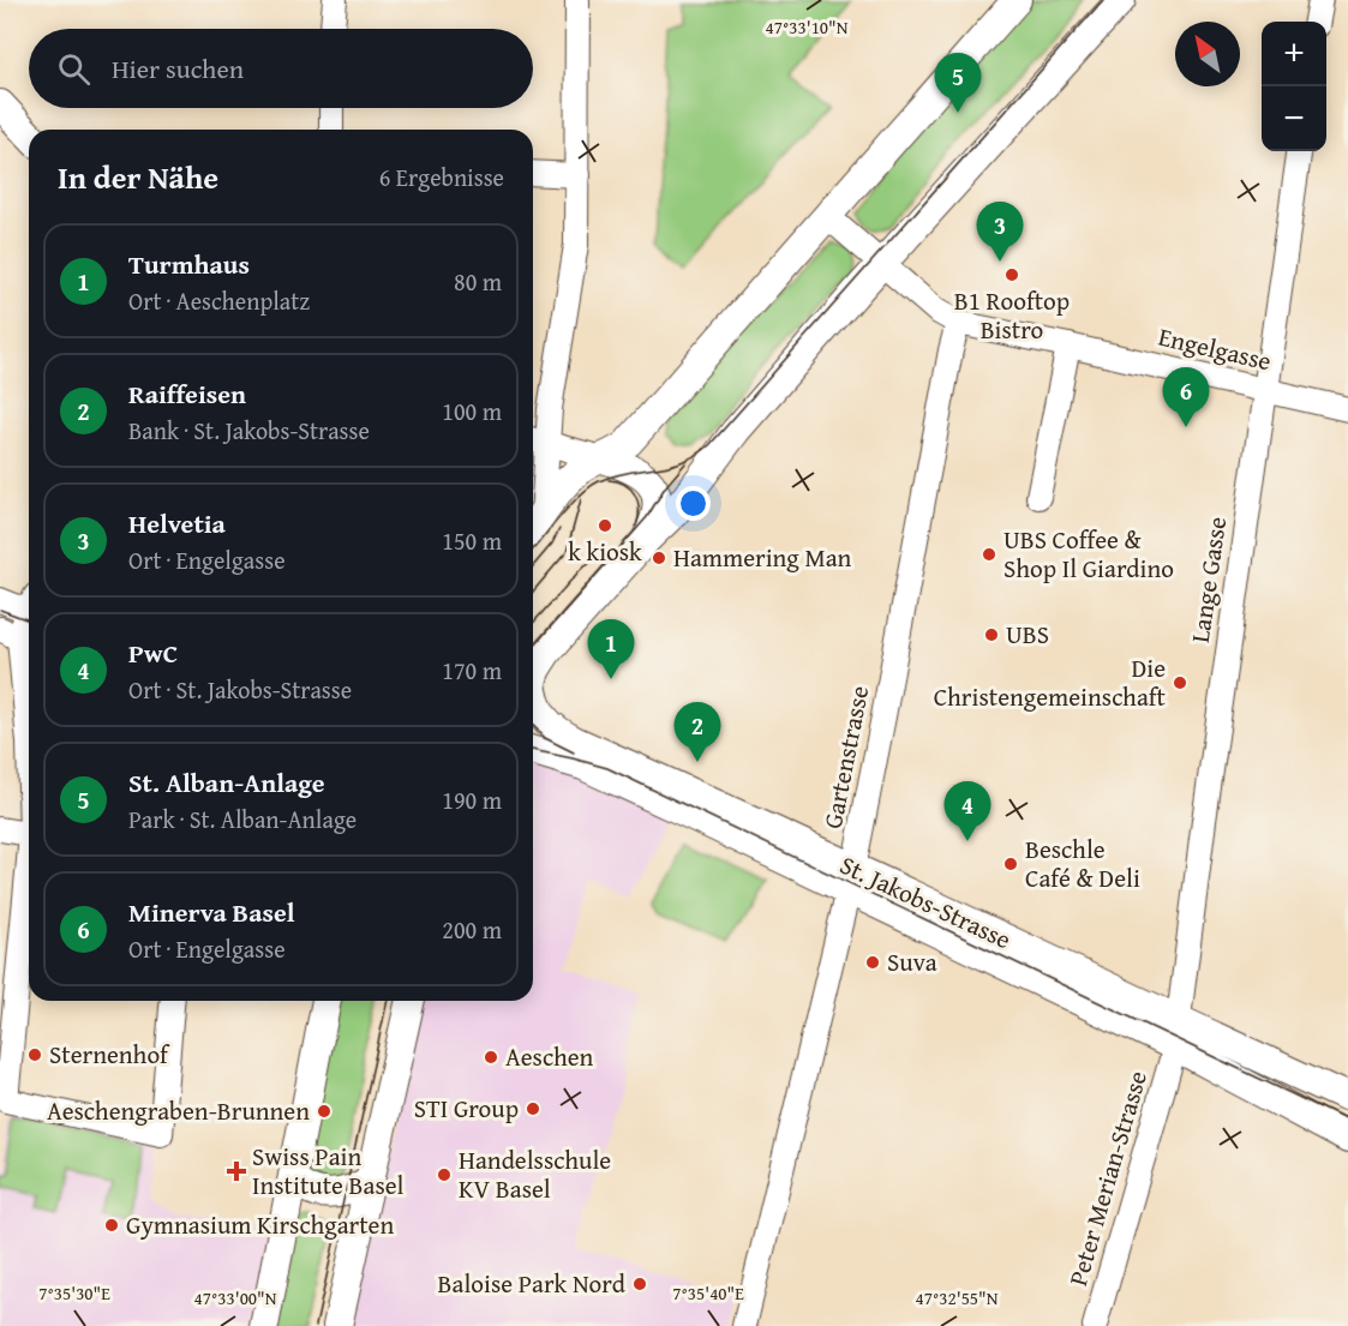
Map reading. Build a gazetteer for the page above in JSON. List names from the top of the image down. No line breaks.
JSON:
{"streets":{"main road":["St. Jakobs-Strasse"],"street":["Engelgasse","Lange Gasse","Gartenstrasse","Peter Merian-Strasse"]},"crossings":[["Engelgasse","Lange Gasse"],["Engelgasse","Gartenstrasse"],["Lange Gasse","St. Jakobs-Strasse"],["Lange Gasse","Peter Merian-Strasse"],["Gartenstrasse","St. Jakobs-Strasse"],["St. Jakobs-Strasse","Peter Merian-Strasse"]],"places":{"other":["B1 Rooftop Bistro","k kiosk","UBS Coffee & Shop Il Giardino","Hammering Man","UBS","Die Christengemeinschaft","Beschle Café & Deli","Suva","Sternenhof","Aeschen","STI Group","Aeschengraben-Brunnen","Handelsschule KV Basel","Gymnasium Kirschgarten","Baloise Park Nord"],"health":["Swiss Pain Institute Basel"]},"north":"top left","page":{"map_buttons":["+","−"],"search":"Hier suchen","pins":["5","3","6","1","2","4"],"heading":["In der Nähe","6 Ergebnisse"],"list":[{"mark":"1","name":"Turmhaus","note":"Ort · Aeschenplatz","value":"80 m"},{"mark":"2","name":"Raiffeisen","note":"Bank · St. Jakobs-Strasse","value":"100 m"},{"mark":"3","name":"Helvetia","note":"Ort · Engelgasse","value":"150 m"},{"mark":"4","name":"PwC","note":"Ort · St. Jakobs-Strasse","value":"170 m"},{"mark":"5","name":"St. Alban-Anlage","note":"Park · St. Alban-Anlage","value":"190 m"},{"mark":"6","name":"Minerva Basel","note":"Ort · Engelgasse","value":"200 m"}]},"coordinates":["47°33'10\"N","7°35'30\"E","7°35'40\"E","47°33'00\"N","47°32'55\"N"]}
